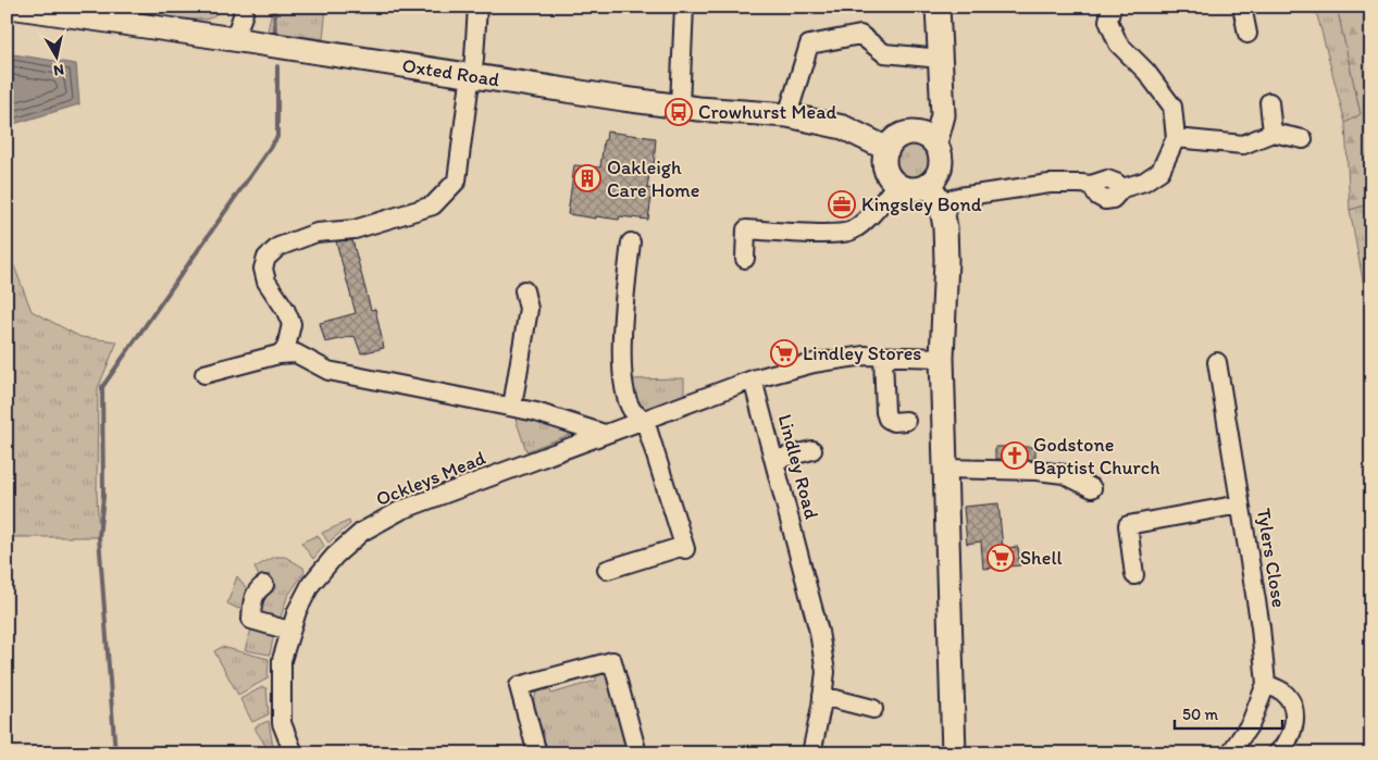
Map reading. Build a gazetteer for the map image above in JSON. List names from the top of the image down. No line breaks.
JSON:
{"streets":{"main road":["Oxted Road"],"street":["Lindley Road","Ockleys Mead","Tylers Close"]},"crossings":[["Lindley Road","Ockleys Mead"]],"places":{"bus stop":["Crowhurst Mead"],"building":["Oakleigh Care Home"],"office":["Kingsley Bond"],"supermarket":["Lindley Stores","Shell"],"church":["Godstone Baptist Church"]},"scale_bar":"50 m","north":"bottom"}
